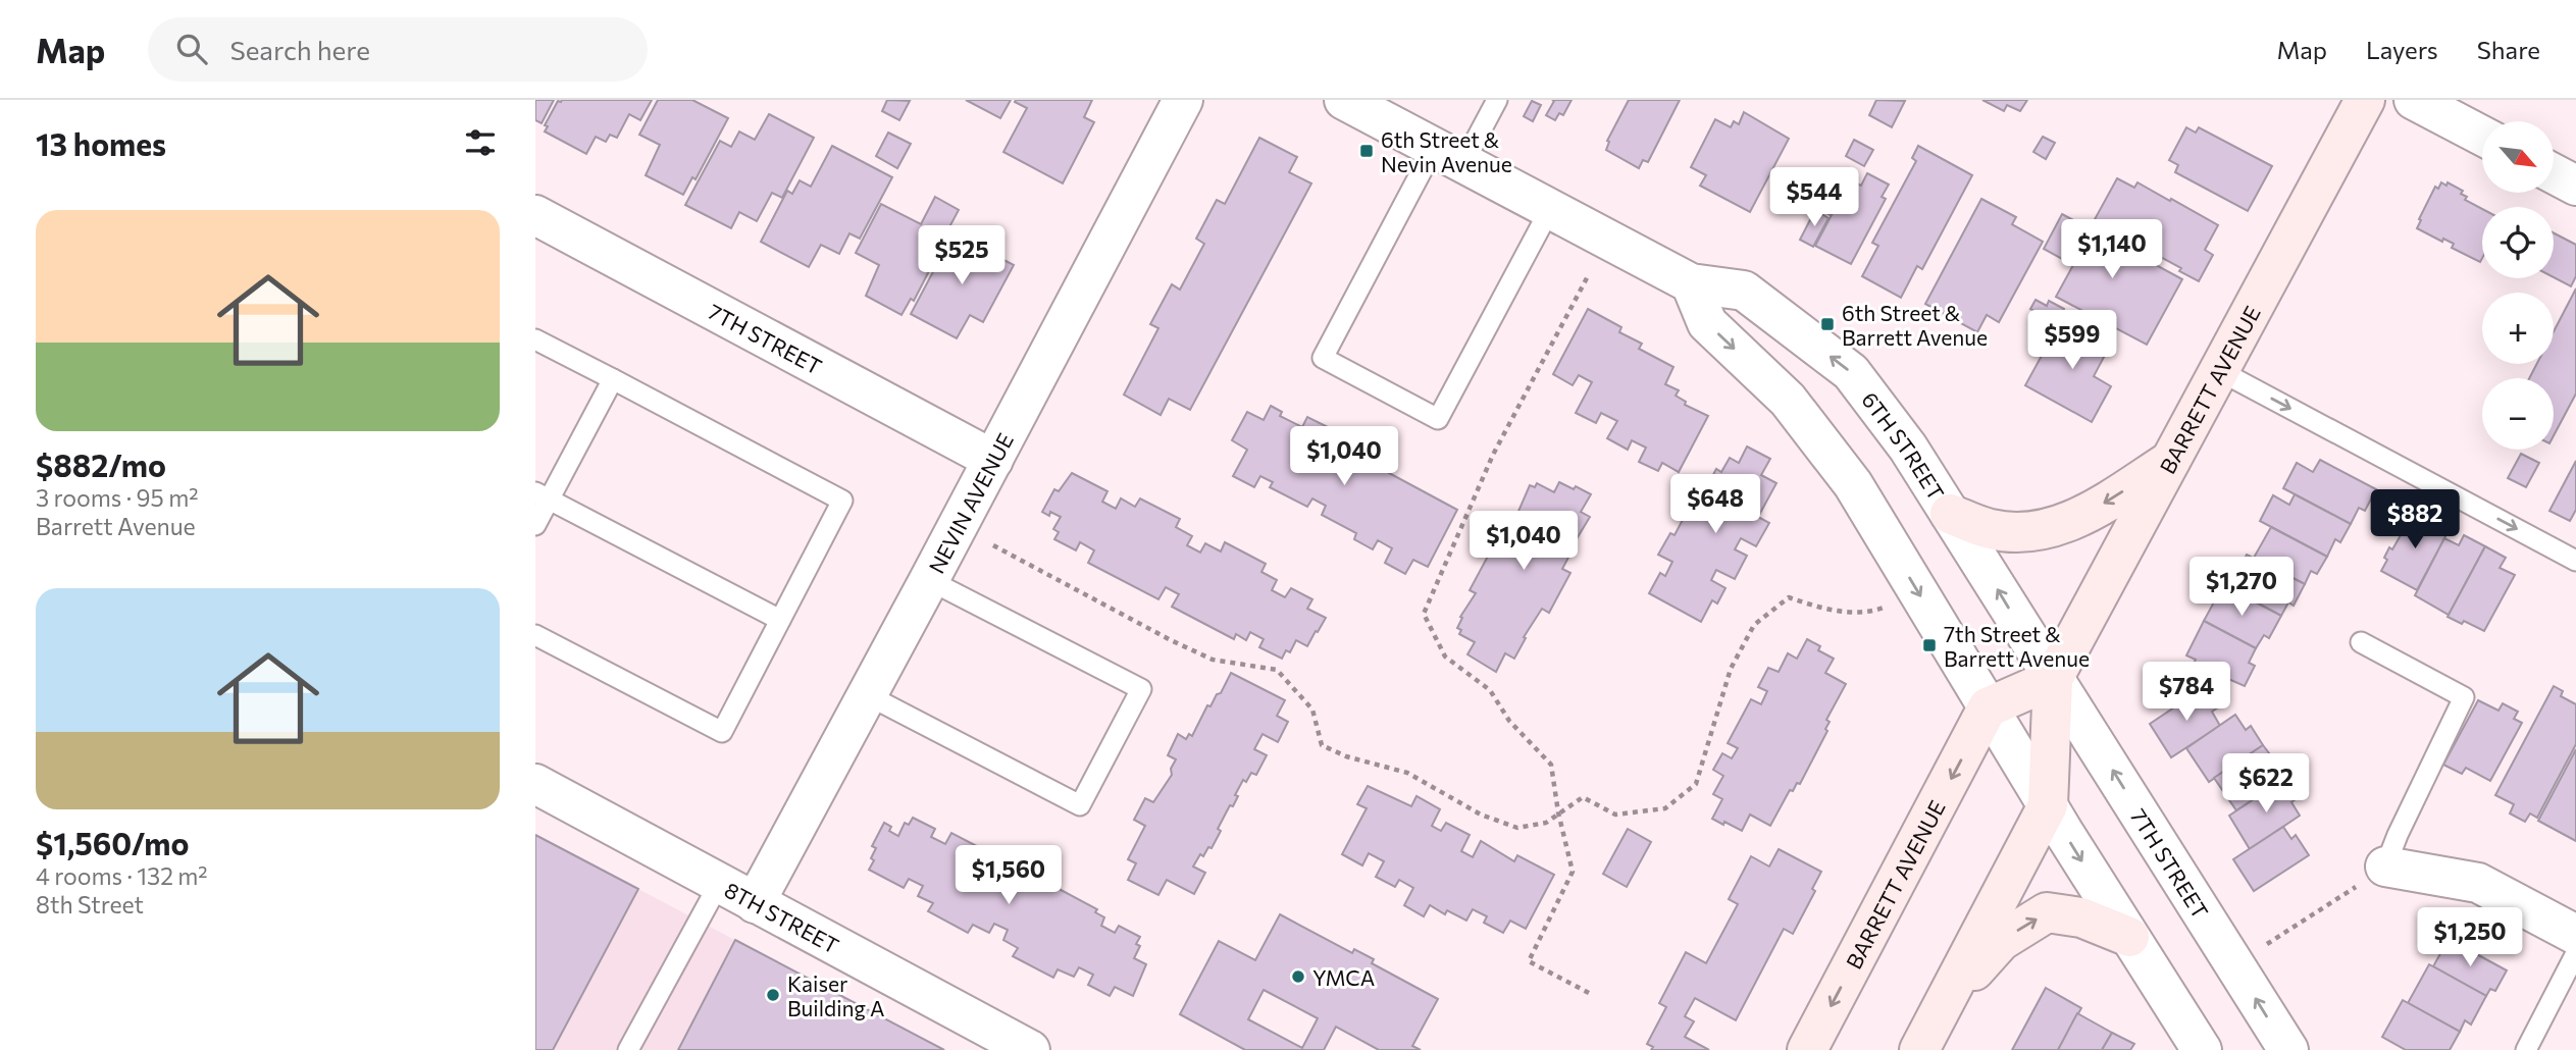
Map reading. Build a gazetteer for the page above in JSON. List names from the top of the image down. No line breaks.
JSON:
{"streets":{"main road":["BARRETT AVENUE"],"street":["7TH STREET","6TH STREET","NEVIN AVENUE","8TH STREET"]},"crossings":[["7TH STREET","BARRETT AVENUE"],["7TH STREET","6TH STREET"],["7TH STREET","NEVIN AVENUE"],["BARRETT AVENUE","6TH STREET"],["NEVIN AVENUE","8TH STREET"]],"places":{"transit":["6th Street & Nevin Avenue","6th Street & Barrett Avenue","7th Street & Barrett Avenue"],"other":["YMCA","Kaiser Building A"]},"north":"bottom right","page":{"header":"Map","search":"Search here","nav":["Map","Layers","Share"],"heading":"13 homes","map_buttons":["+","−"],"price":["$544","$1,140","$525","$599","$1,040","$648","$882","$1,040","$1,270","$784","$622","$1,560","$1,250"],"list":[{"name":"$882/mo","note":"3 rooms · 95 m² · Barrett Avenue"},{"name":"$1,560/mo","note":"4 rooms · 132 m² · 8th Street"}]}}
